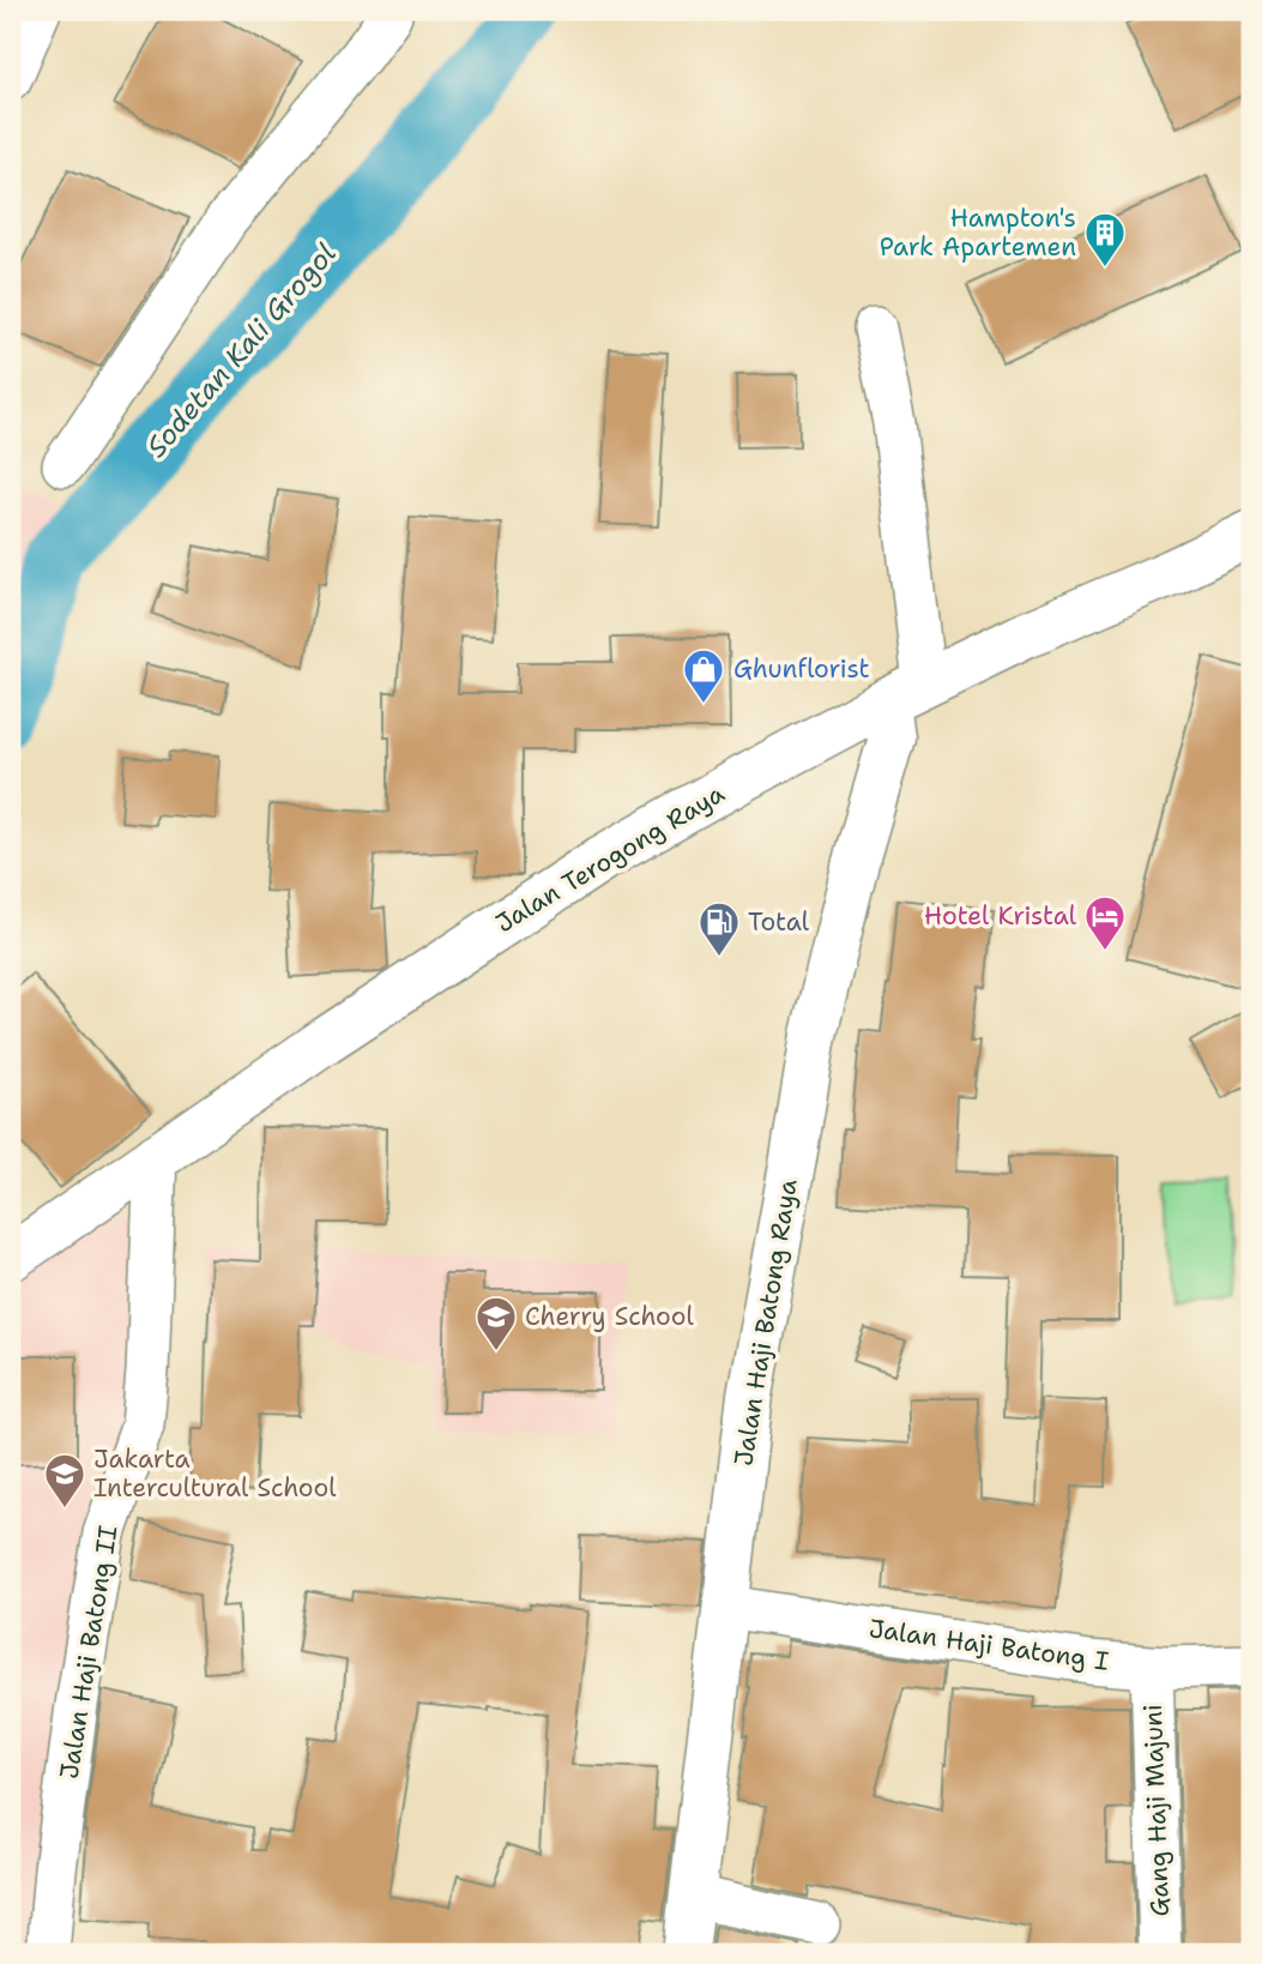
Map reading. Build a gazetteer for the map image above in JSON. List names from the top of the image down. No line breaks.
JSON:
{"streets":{"street":["Jalan Terogong Raya","Jalan Haji Batong Raya","Jalan Haji Batong I","Jalan Haji Batong II","Gang Haji Majuni"]},"crossings":[["Jalan Terogong Raya","Jalan Haji Batong Raya"],["Jalan Terogong Raya","Jalan Haji Batong II"],["Jalan Haji Batong Raya","Jalan Haji Batong I"],["Jalan Haji Batong I","Gang Haji Majuni"]],"water":["Sodetan Kali Grogol"],"places":{"building":["Hampton's Park Apartemen"],"shop":["Ghunflorist"],"hotel":["Hotel Kristal"],"fuel station":["Total"],"school or university":["Cherry School","Jakarta Intercultural School"]}}
